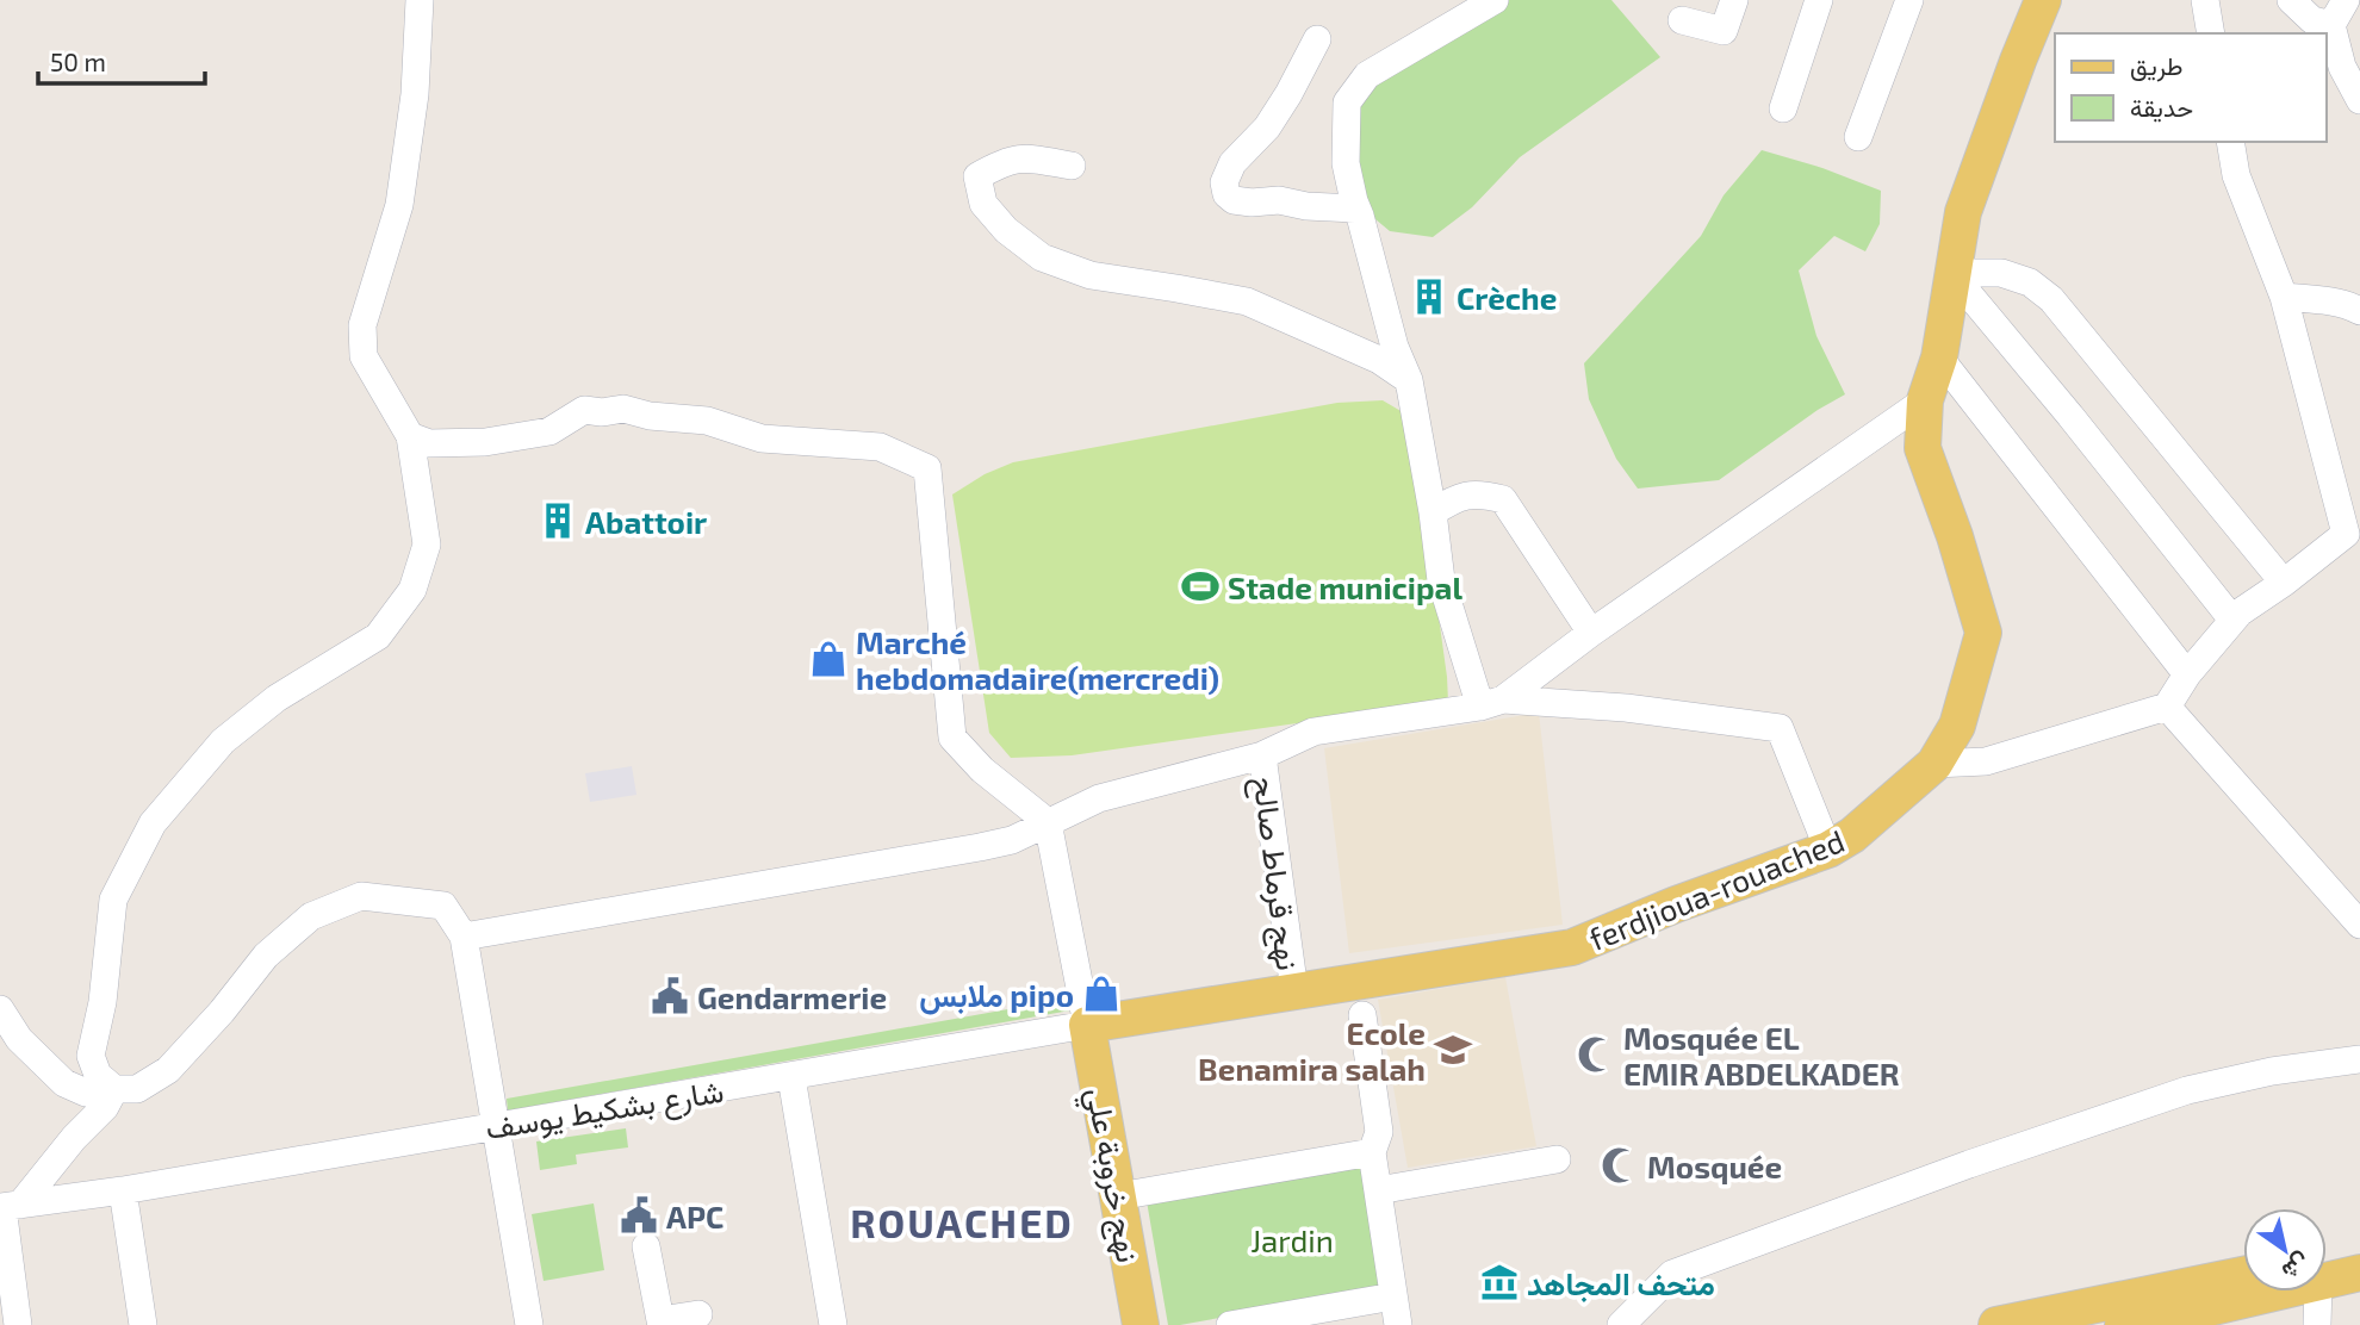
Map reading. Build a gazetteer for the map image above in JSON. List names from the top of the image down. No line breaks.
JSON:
{"streets":{"main road":["ferdjioua-rouached","نهج خروبة علي"],"street":["نهج قرماط صالح","شارع بشكيط يوسف"]},"crossings":[["نهج قرماط صالح","ferdjioua-rouached"],["ferdjioua-rouached","شارع بشكيط يوسف"],["ferdjioua-rouached","نهج خروبة علي"],["شارع بشكيط يوسف","نهج خروبة علي"]],"districts":["ROUACHED"],"parks":["Jardin"],"places":{"building":["Crèche","Abattoir"],"sports":["Stade municipal"],"shop":["Marché hebdomadaire(mercredi)","ملابس pipo"],"public building":["Gendarmerie","APC"],"school or university":["Ecole Benamira salah"],"mosque":["Mosquée EL EMIR ABDELKADER","Mosquée"],"museum":["متحف المجاهد"]},"legend":["طريق","حديقة"],"scale_bar":"50 m","north":"bottom right"}
